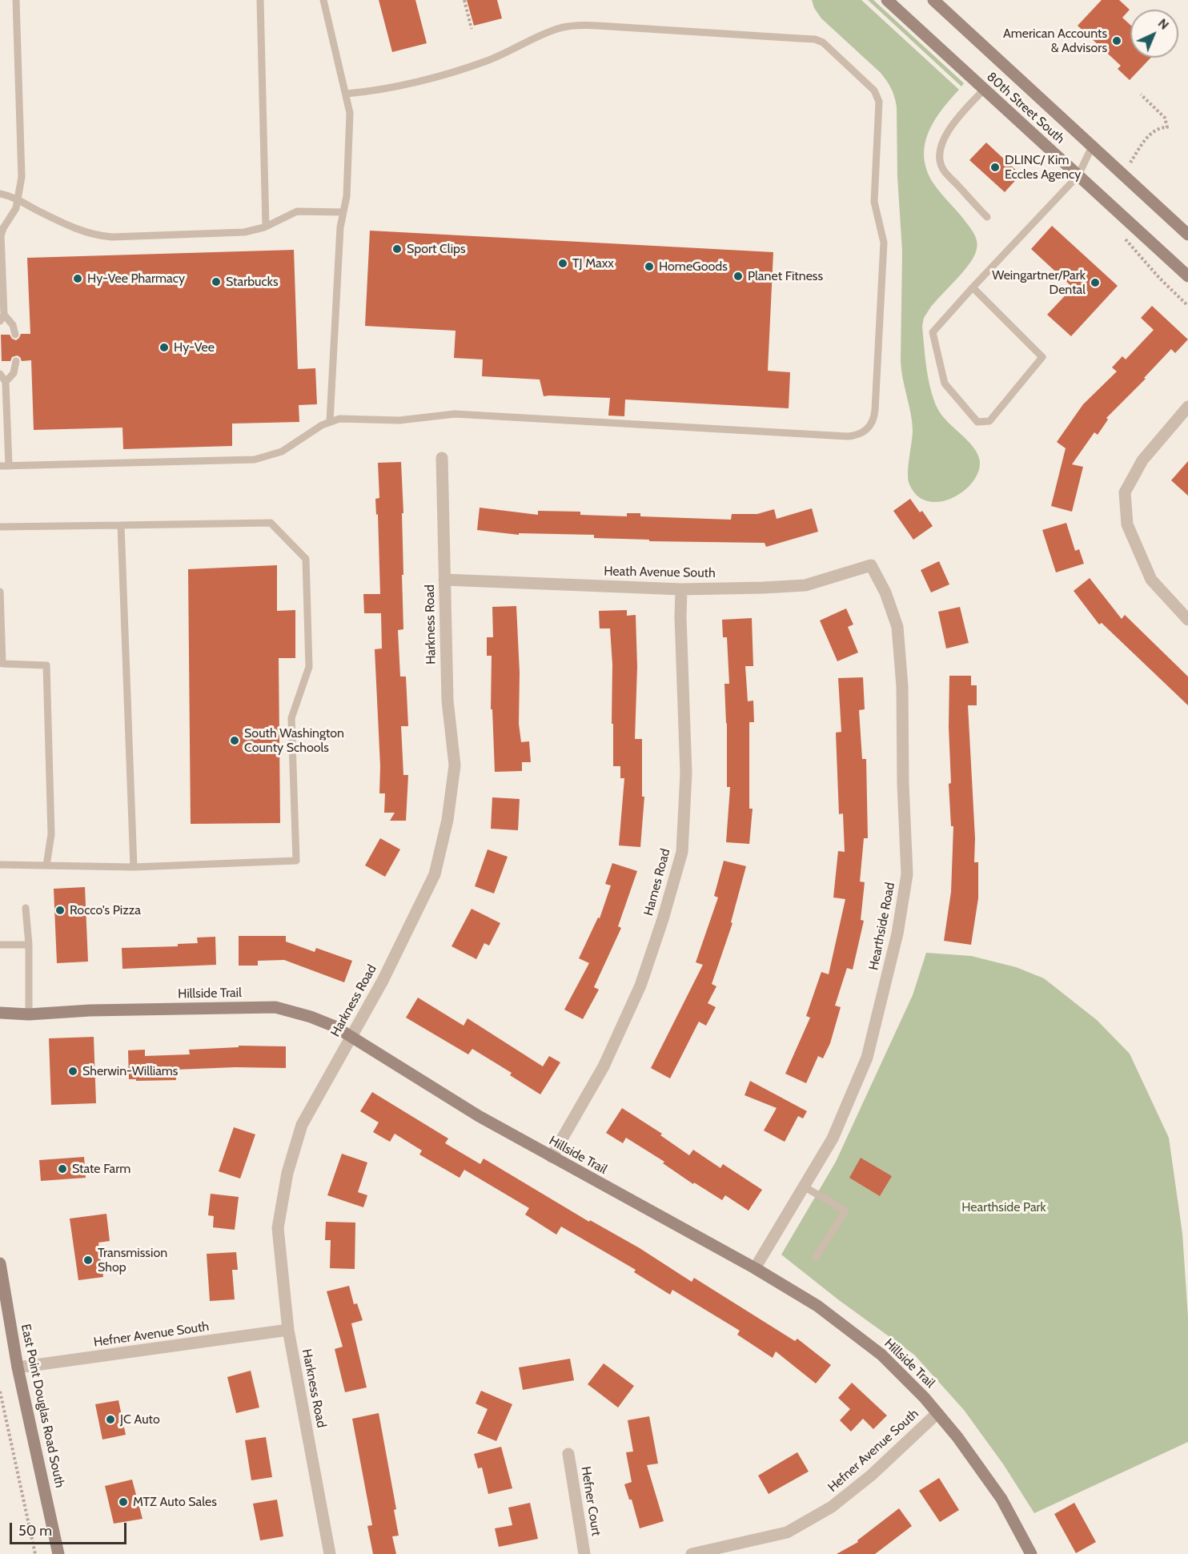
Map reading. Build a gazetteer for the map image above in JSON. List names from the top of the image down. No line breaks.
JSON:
{"streets":{"street":["80th Street South","Heath Avenue South","Harkness Road","Hames Road","Hearthside Road","Hillside Trail","Hefner Avenue South","East Point Douglas Road South","Hefner Court"]},"crossings":[["Heath Avenue South","Harkness Road"],["Heath Avenue South","Hames Road"],["Heath Avenue South","Hearthside Road"],["Harkness Road","Hillside Trail"],["Harkness Road","Hefner Avenue South"],["Hames Road","Hillside Trail"],["Hearthside Road","Hillside Trail"],["Hillside Trail","Hefner Avenue South"],["Hefner Avenue South","East Point Douglas Road South"]],"parks":["Hearthside Park"],"places":["American Accounts & Advisors","DLINC/ Kim Eccles Agency","Sport Clips","TJ Maxx","HomeGoods","Planet Fitness","Hy-Vee Pharmacy","Starbucks","Weingartner/Park Dental","Hy-Vee","South Washington County Schools","Rocco's Pizza","Sherwin-Williams","State Farm","Transmission Shop","JC Auto","MTZ Auto Sales"],"scale_bar":"50 m","north":"top right"}
